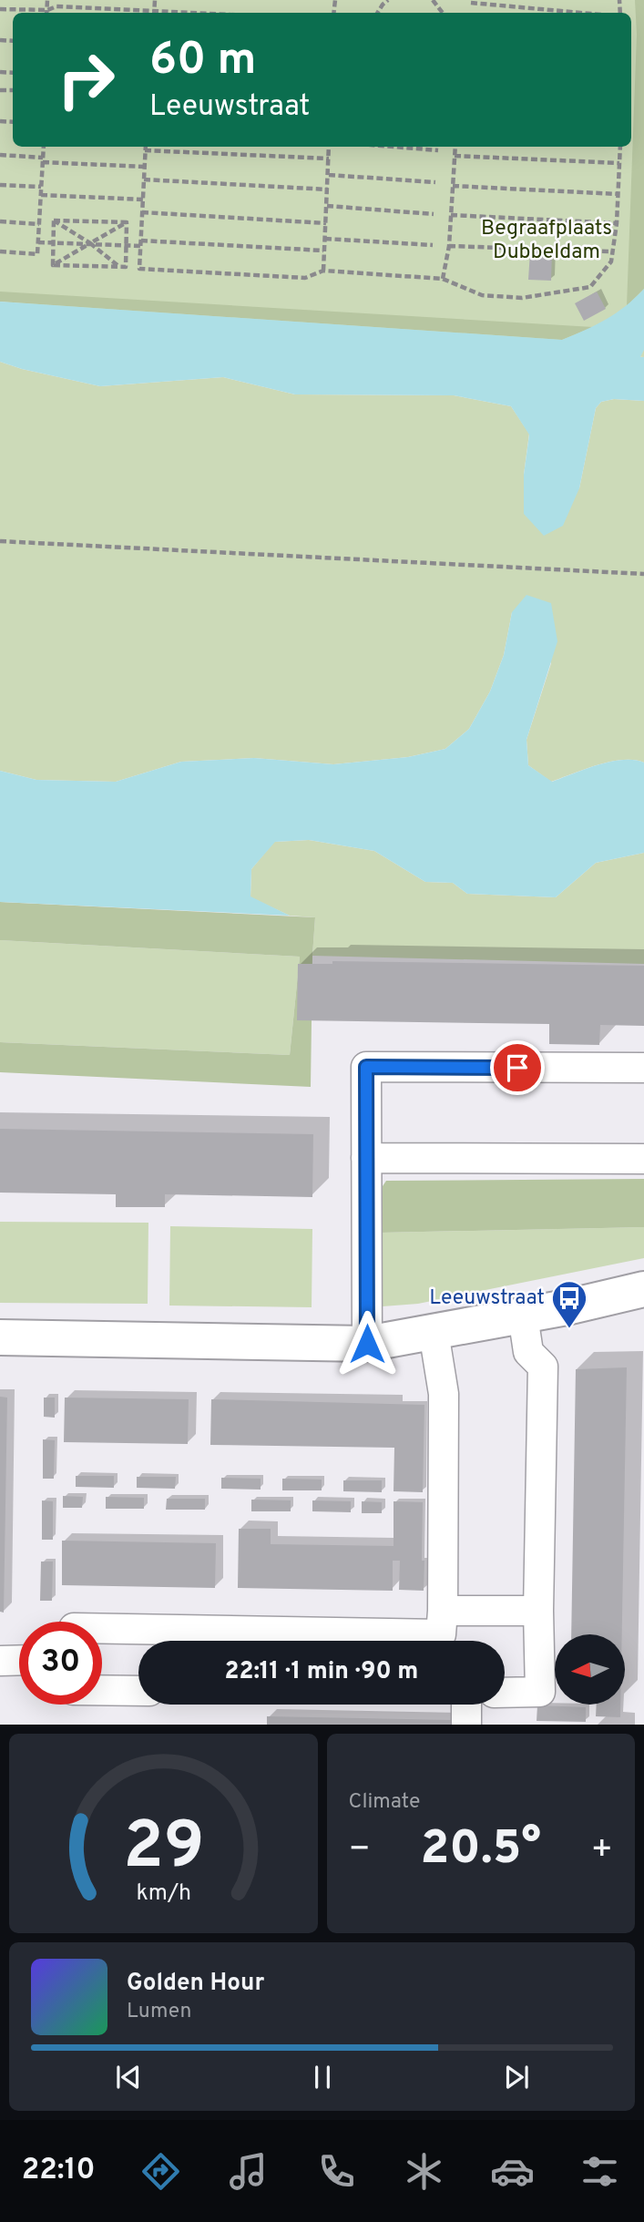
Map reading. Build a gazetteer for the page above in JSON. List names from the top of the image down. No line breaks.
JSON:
{"parks":["Begraafplaats Dubbeldam"],"places":{"bus stop":["Leeuwstraat"]},"north":"left","page":{"turn":["60 m","Leeuwstraat"],"limit":"30","trip":"22:11 · 1 min · 90 m","tile":"Climate","heat":["−","20.5°","+"],"song":["Golden Hour","Lumen"],"tabs":"22:10","gauge":["29","km/h"]}}
